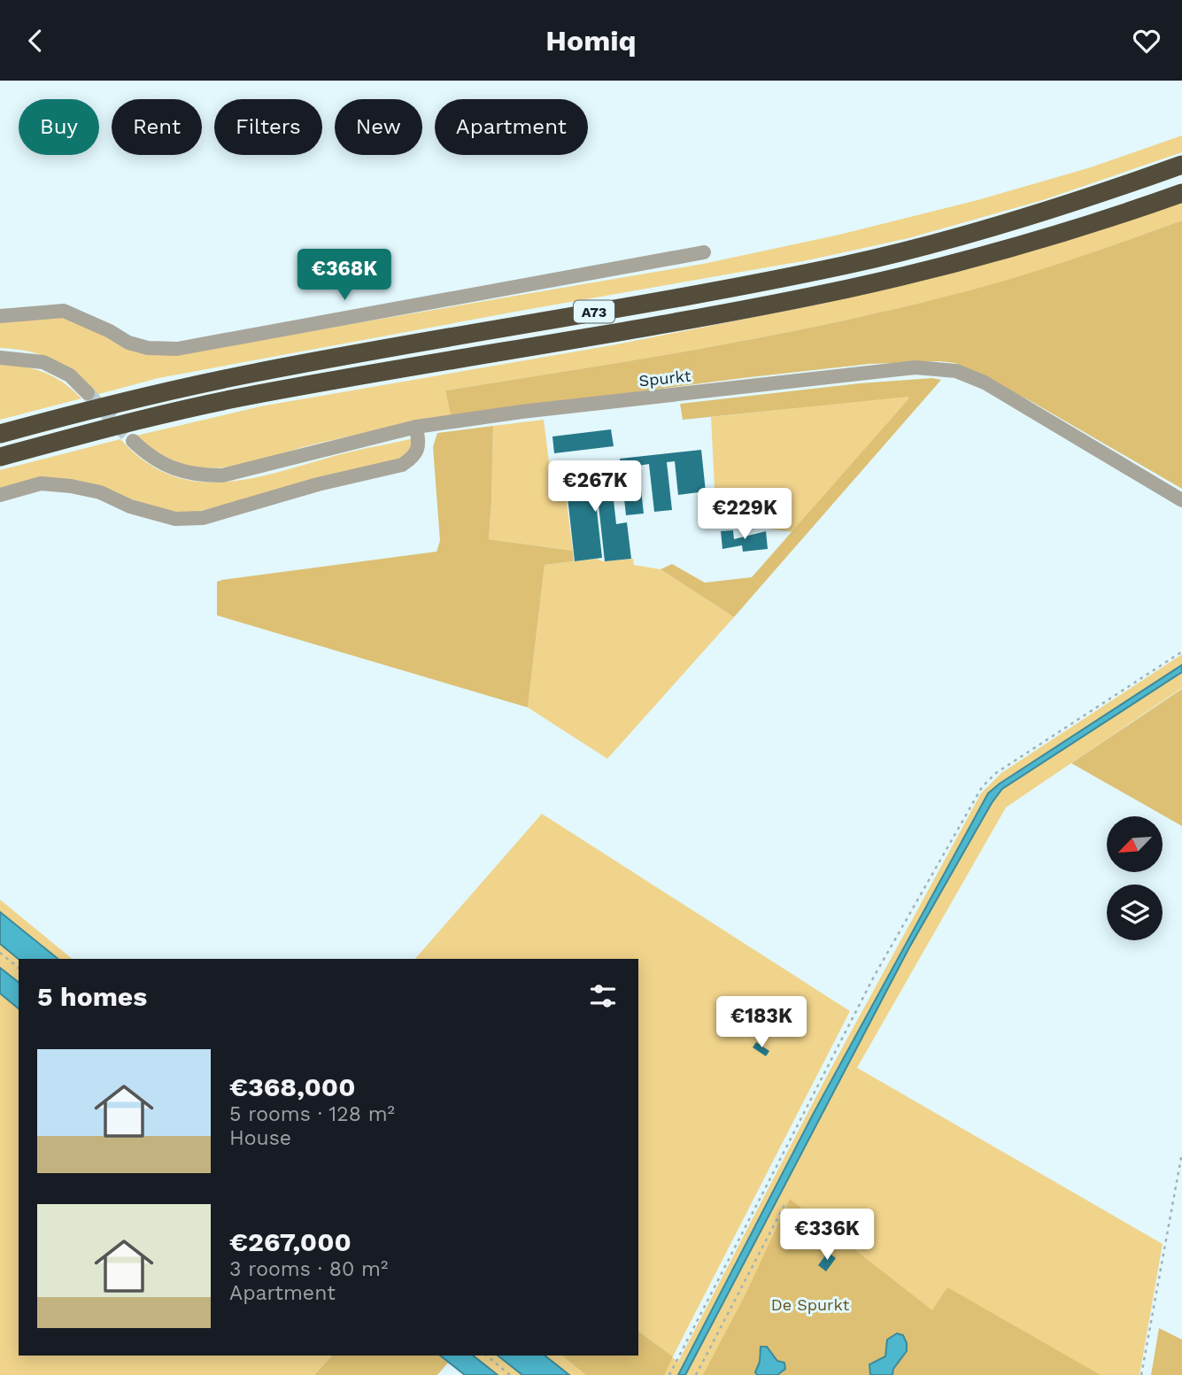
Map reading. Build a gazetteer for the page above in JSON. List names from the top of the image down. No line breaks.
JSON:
{"streets":{"highway":["A73"],"street":["Spurkt"]},"parks":["De Spurkt"],"north":"bottom left","page":{"header":"Homiq","chip":["Buy","Rent","Filters","New","Apartment"],"price":["€368K","€267K","€229K","€183K","€336K"],"heading":"5 homes","list":[{"name":"€368,000","note":"5 rooms · 128 m² · House"},{"name":"€267,000","note":"3 rooms · 80 m² · Apartment"}]}}
